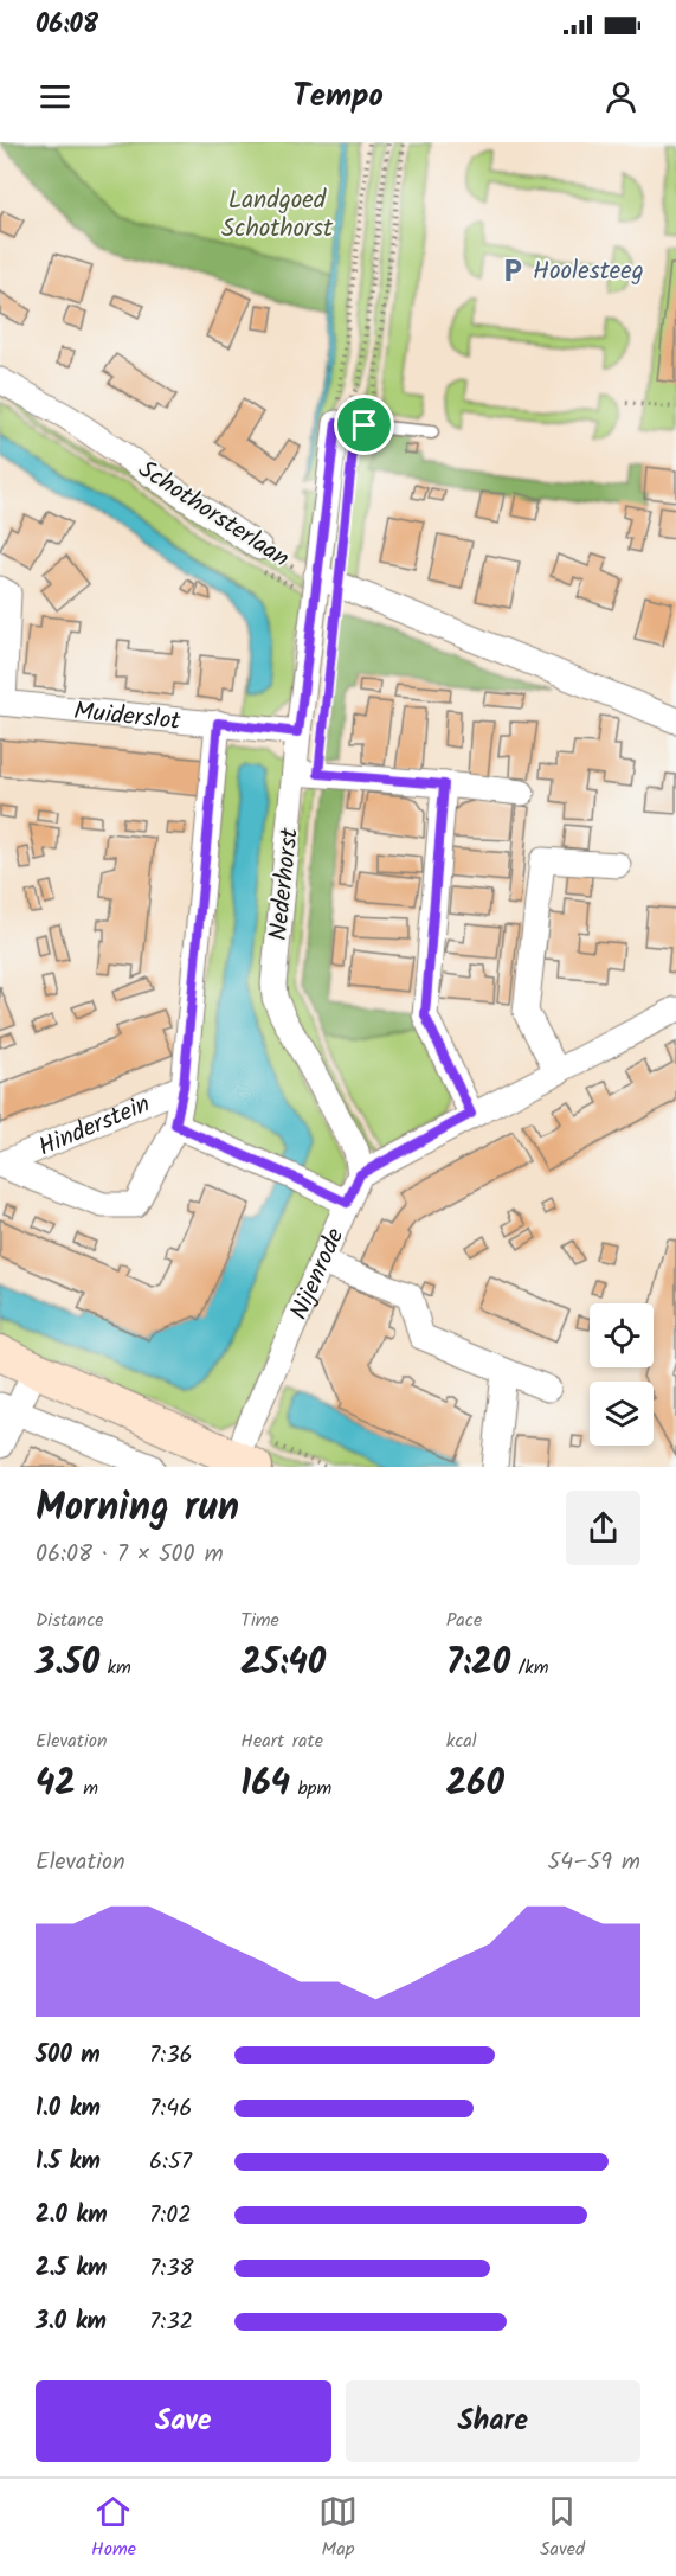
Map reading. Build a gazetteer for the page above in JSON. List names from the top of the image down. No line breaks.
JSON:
{"streets":{"street":["Schothorsterlaan","Muiderslot","Nederhorst","Hinderstein","Nijenrode"]},"crossings":[["Schothorsterlaan","Nederhorst"],["Muiderslot","Nederhorst"],["Muiderslot","Hinderstein"],["Nederhorst","Nijenrode"],["Hinderstein","Nijenrode"]],"parks":["Landgoed Schothorst"],"places":{"parking":["Hoolesteeg"]},"page":{"status":"06:08","header":"Tempo","heading":["Morning run","06:08 · 7 × 500 m"],"stats":[["Distance","3.50 km"],["Time","25:40"],["Pace","7:20 /km"],["Elevation","42 m"],["Heart rate","164 bpm"],["kcal","260"]],"chart":["Elevation","54–59 m"],"list":[{"name":"500 m","note":"7:36"},{"name":"1.0 km","note":"7:46"},{"name":"1.5 km","note":"6:57"},{"name":"2.0 km","note":"7:02"},{"name":"2.5 km","note":"7:38"},{"name":"3.0 km","note":"7:32"}],"buttons":["Save","Share"],"tabs":["Home","Map","Saved"]}}
